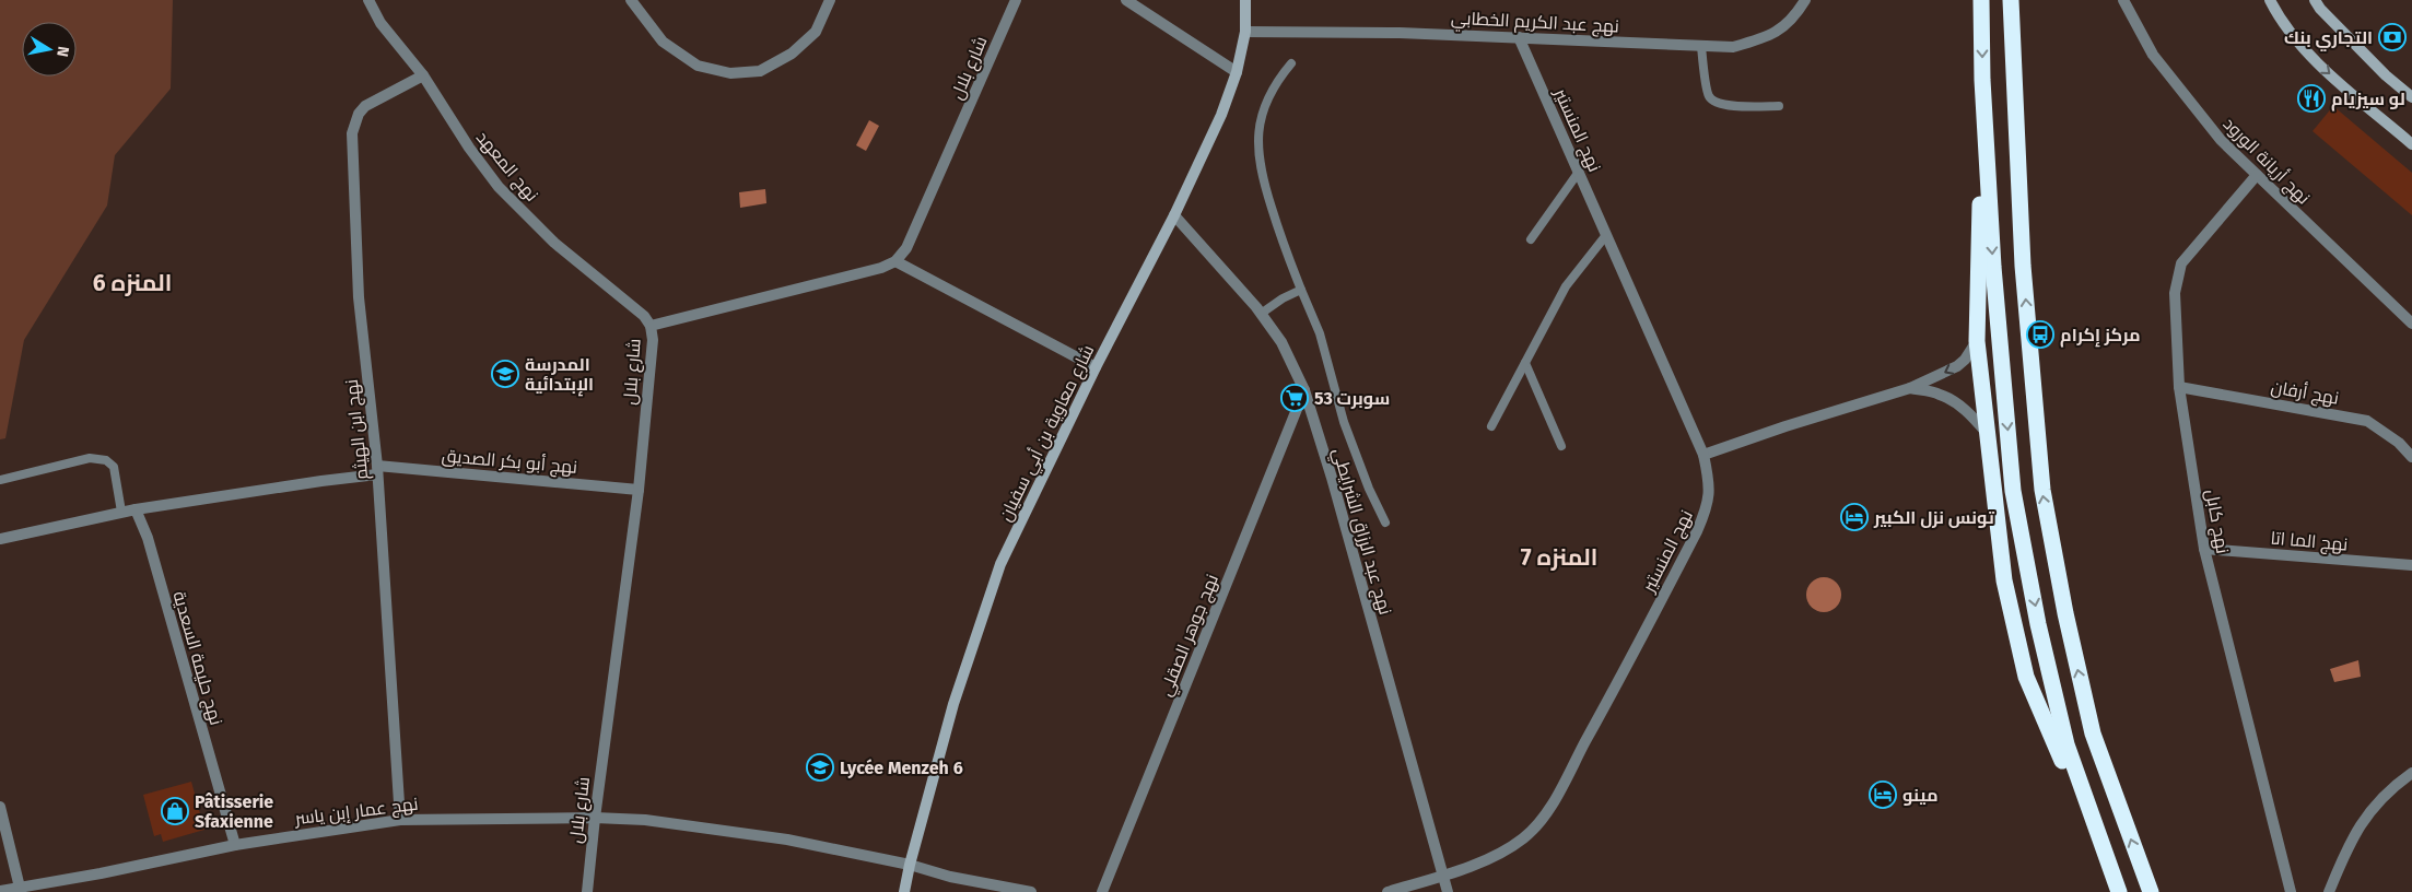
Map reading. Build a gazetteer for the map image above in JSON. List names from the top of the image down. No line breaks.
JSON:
{"streets":{"main road":["شارع معاوية بن أبي سفيان"],"street":["نهج عبد الكريم الخطابي","شارع بلال","نهج المنستير","نهج أريانة الورود","نهج المعهد","نهج أرفان","نهج ابن الهيثم","نهج أبو بكر الصديق","نهج كابل","نهج عبد الرزاق الشرايطي","نهج الما اتا","نهج جوهر الصقلي","نهج حليمة السعدية","نهج عمار إبن ياسر"]},"crossings":[["نهج عبد الكريم الخطابي","نهج المنستير"],["نهج عبد الكريم الخطابي","شارع معاوية بن أبي سفيان"],["شارع بلال","نهج المعهد"],["شارع بلال","نهج أبو بكر الصديق"],["شارع بلال","نهج عمار إبن ياسر"],["نهج المنستير","نهج عبد الرزاق الشرايطي"],["نهج أريانة الورود","نهج كابل"],["نهج المعهد","نهج ابن الهيثم"],["نهج أرفان","نهج كابل"],["نهج ابن الهيثم","نهج أبو بكر الصديق"],["نهج ابن الهيثم","نهج عمار إبن ياسر"],["شارع معاوية بن أبي سفيان","نهج عبد الرزاق الشرايطي"],["شارع معاوية بن أبي سفيان","نهج عمار إبن ياسر"],["نهج أبو بكر الصديق","نهج حليمة السعدية"],["نهج كابل","نهج الما اتا"],["نهج عبد الرزاق الشرايطي","نهج جوهر الصقلي"],["نهج حليمة السعدية","نهج عمار إبن ياسر"]],"districts":["المنزه 6","المنزه 7"],"places":{"bank":["التجاري بنك"],"restaurant":["لو سيزيام"],"bus stop":["مركز إكرام"],"school or university":["المدرسة الإبتدائية","Lycée Menzeh 6"],"supermarket":["سوبرت 53"],"hotel":["تونس نزل الكبير","مينو"],"shop":["Pâtisserie Sfaxienne"]},"north":"right"}
